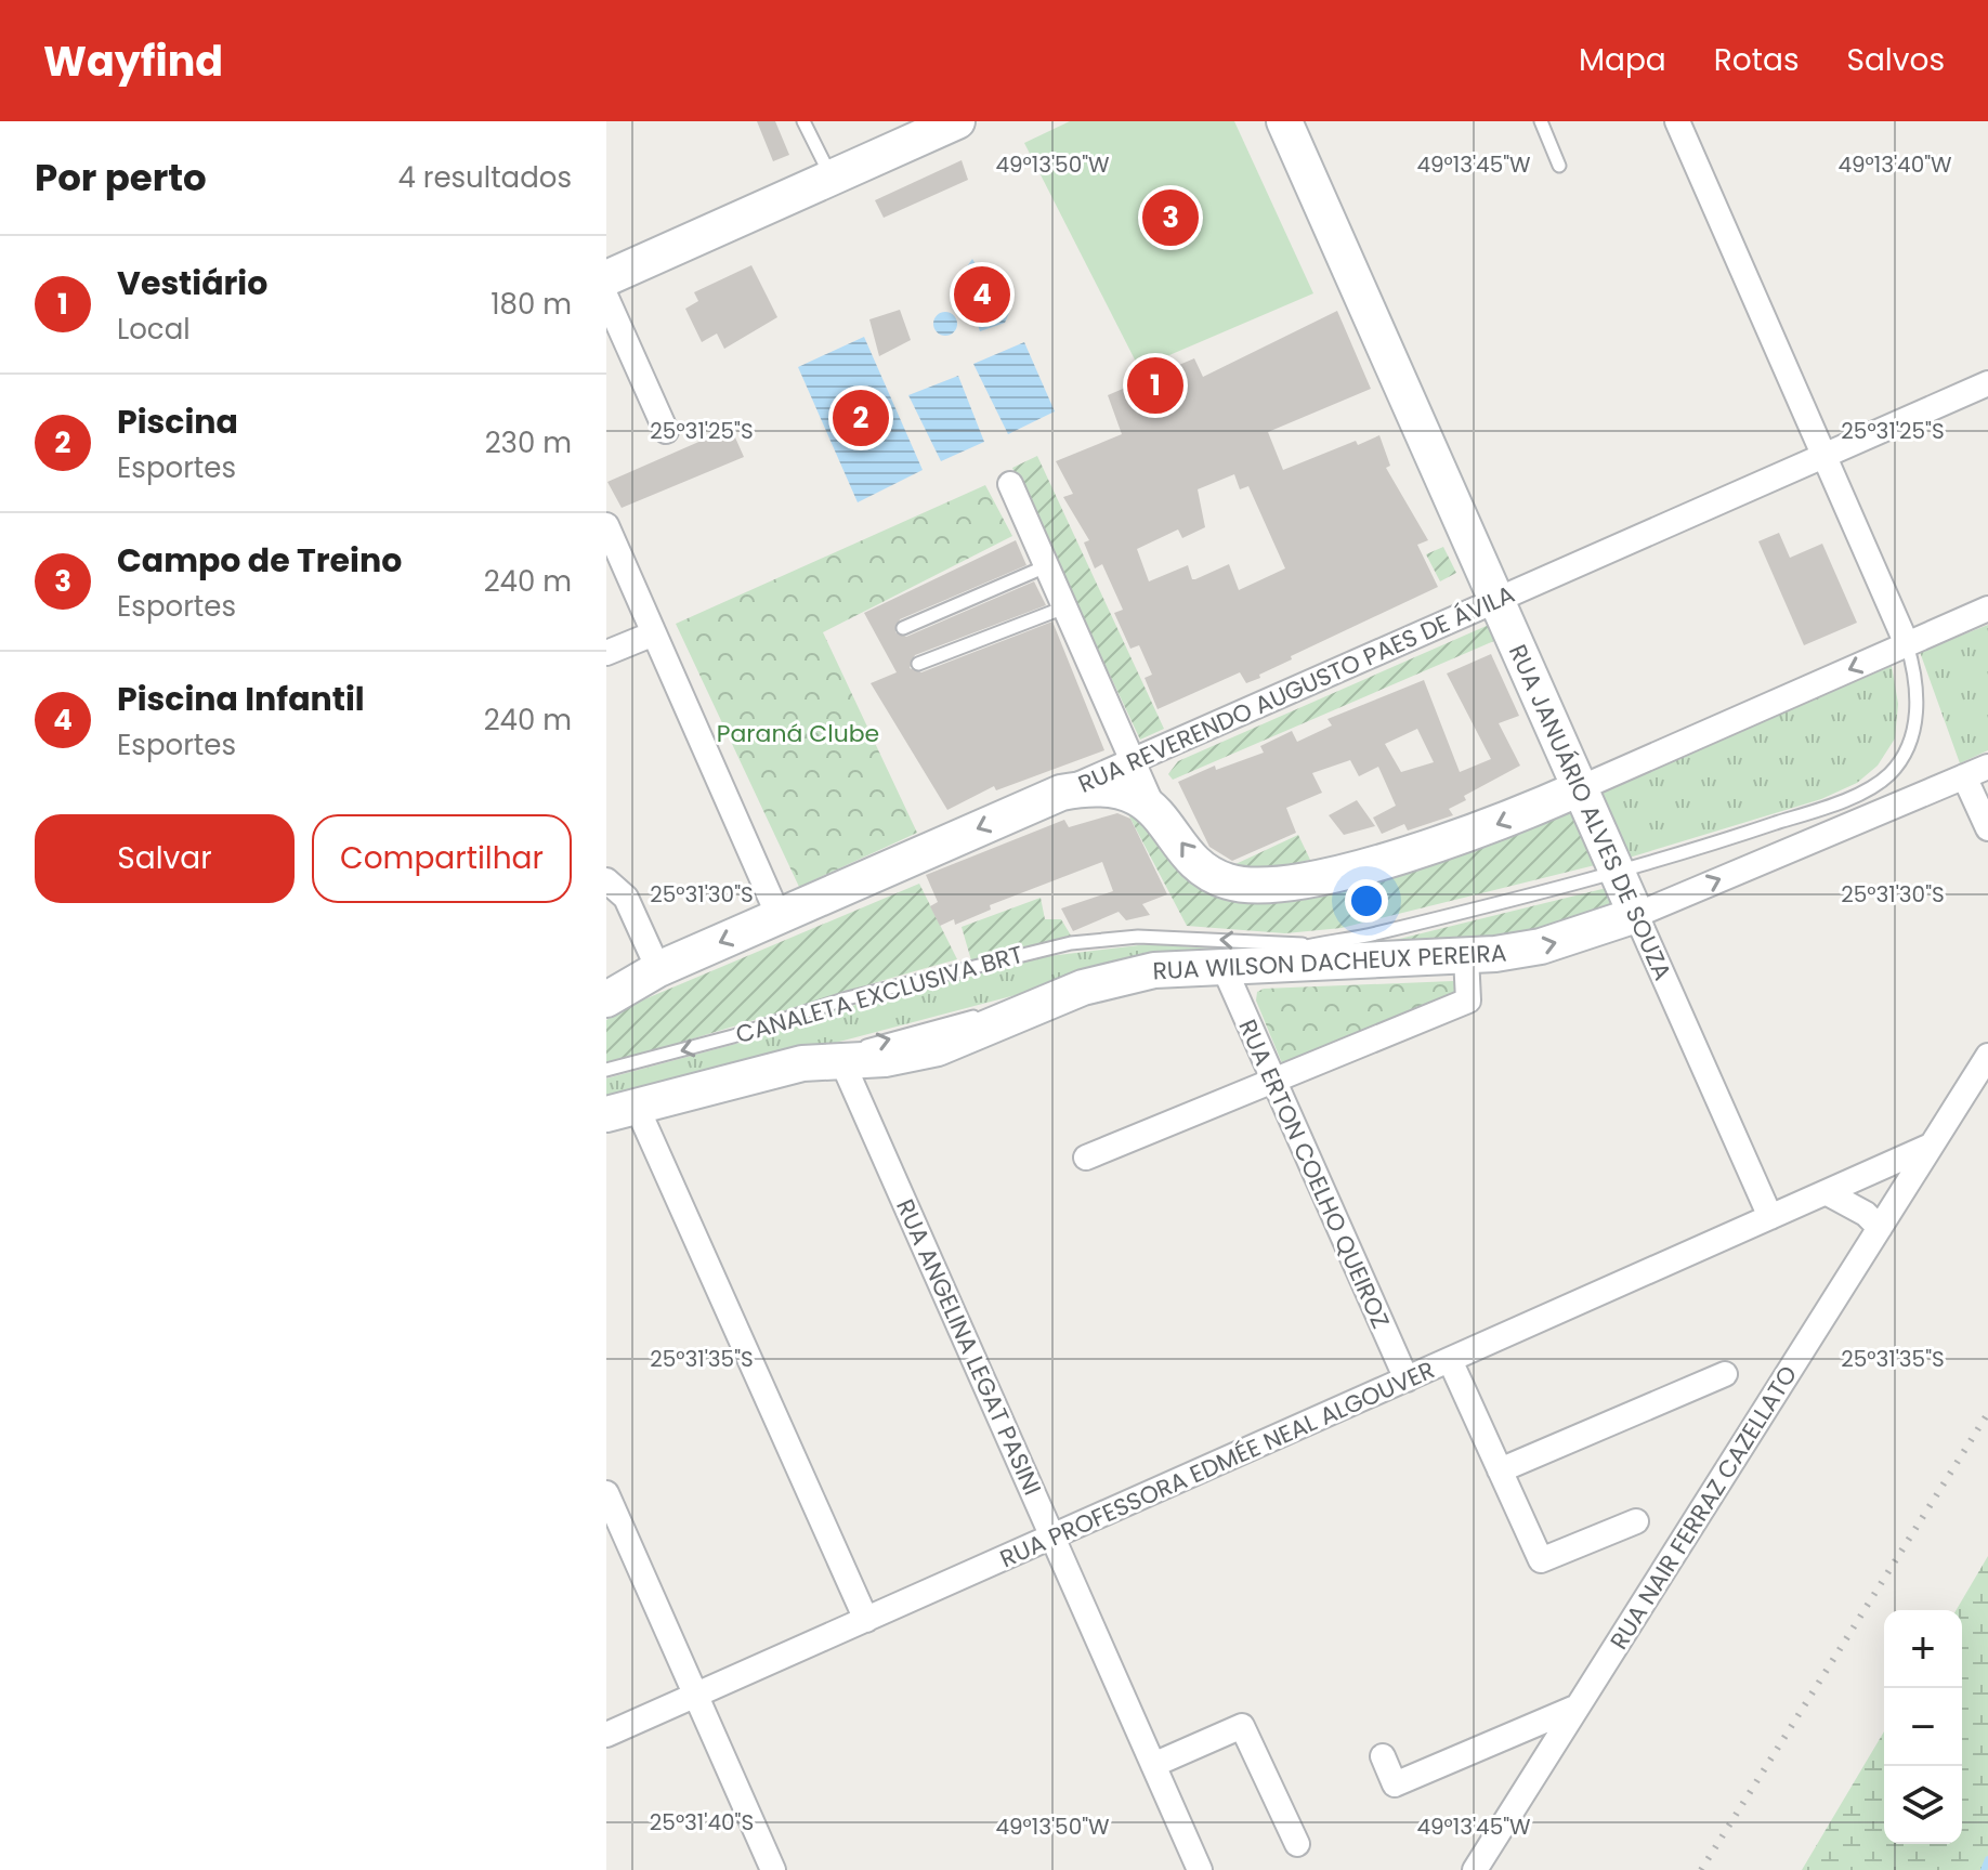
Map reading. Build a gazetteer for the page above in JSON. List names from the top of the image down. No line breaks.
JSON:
{"streets":{"main road":["RUA REVERENDO AUGUSTO PAES DE ÁVILA","RUA JANUÁRIO ALVES DE SOUZA","RUA WILSON DACHEUX PEREIRA"],"street":["RUA ERTON COELHO QUEIROZ","RUA ANGELINA LEGAT PASINI","RUA PROFESSORA EDMÉE NEAL ALGOUVER","RUA NAIR FERRAZ CAZELLATO"],"lane":["CANALETA EXCLUSIVA BRT"]},"crossings":[["RUA REVERENDO AUGUSTO PAES DE ÁVILA","RUA JANUÁRIO ALVES DE SOUZA"],["RUA JANUÁRIO ALVES DE SOUZA","RUA WILSON DACHEUX PEREIRA"],["RUA JANUÁRIO ALVES DE SOUZA","CANALETA EXCLUSIVA BRT"],["RUA JANUÁRIO ALVES DE SOUZA","RUA PROFESSORA EDMÉE NEAL ALGOUVER"],["RUA WILSON DACHEUX PEREIRA","CANALETA EXCLUSIVA BRT"],["RUA WILSON DACHEUX PEREIRA","RUA ERTON COELHO QUEIROZ"],["RUA WILSON DACHEUX PEREIRA","RUA ANGELINA LEGAT PASINI"],["CANALETA EXCLUSIVA BRT","RUA ERTON COELHO QUEIROZ"],["RUA ERTON COELHO QUEIROZ","RUA PROFESSORA EDMÉE NEAL ALGOUVER"],["RUA ANGELINA LEGAT PASINI","RUA PROFESSORA EDMÉE NEAL ALGOUVER"],["RUA PROFESSORA EDMÉE NEAL ALGOUVER","RUA NAIR FERRAZ CAZELLATO"]],"parks":["Paraná Clube"],"page":{"header":"Wayfind","nav":["Mapa","Rotas","Salvos"],"heading":["Por perto","4 resultados"],"pins":["3","4","1","2"],"list":[{"mark":"1","name":"Vestiário","note":"Local","value":"180 m"},{"mark":"2","name":"Piscina","note":"Esportes","value":"230 m"},{"mark":"3","name":"Campo de Treino","note":"Esportes","value":"240 m"},{"mark":"4","name":"Piscina Infantil","note":"Esportes","value":"240 m"}],"buttons":["Salvar","Compartilhar"],"map_buttons":["+","−"]},"coordinates":["49°13'50\"W","49°13'45\"W","49°13'40\"W","25°31'25\"S","25°31'30\"S","25°31'35\"S","25°31'40\"S"]}
